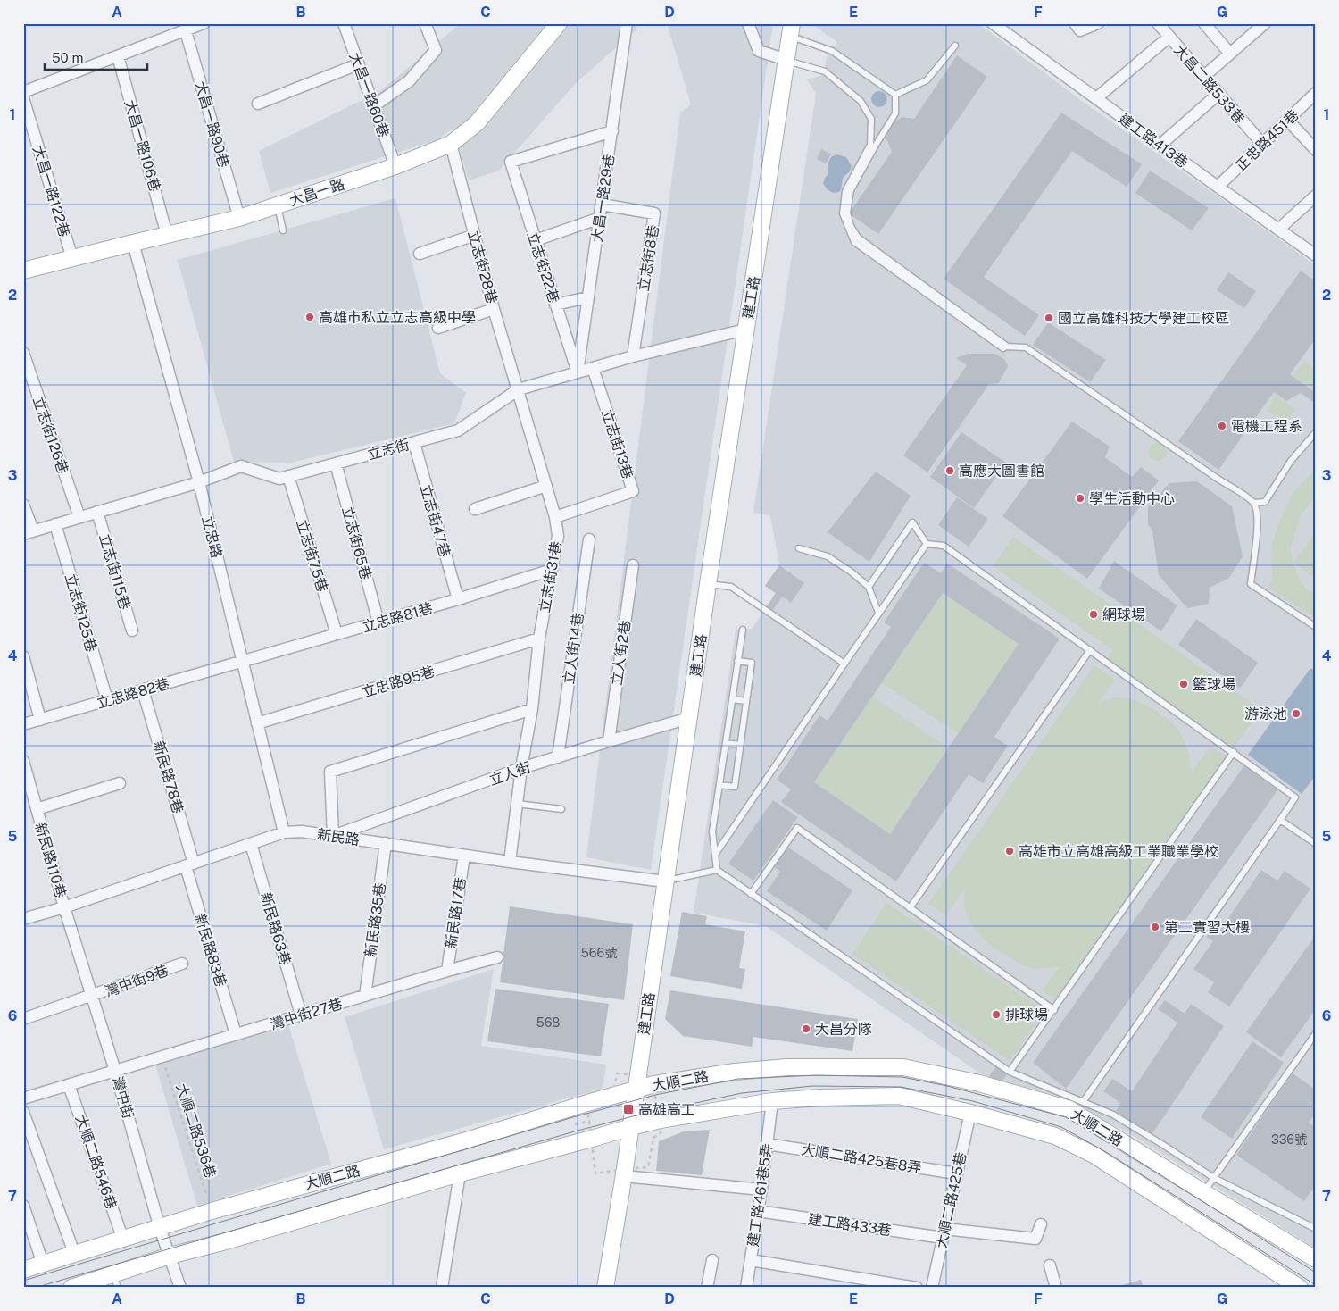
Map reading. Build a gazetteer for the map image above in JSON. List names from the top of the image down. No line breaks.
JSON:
{"streets":{"street":["大昌二路533巷","大昌一路60巷","大昌一路90巷","建工路413巷","正忠路451巷","大昌一路106巷","大昌一路122巷","大昌一路","大昌一路29巷","立志街8巷","立志街28巷","立志街22巷","建工路","立志街126巷","立志街13巷","立志街","立志街47巷","立忠路","立志街65巷","立志街75巷","立志街115巷","立志街31巷","立志街125巷","立忠路81巷","立人街14巷","立人街2巷","立忠路95巷","立忠路82巷","立人街","新民路78巷","新民路","新民路110巷","新民路17巷","新民路35巷","新民路63巷","新民路83巷","灣中街9巷","灣中街27巷","大順二路","灣中街","大順二路425巷8弄","大順二路546巷","建工路461巷5弄","大順二路425巷","建工路433巷"],"path":["大順二路536巷"]},"crossings":[["大昌二路533巷","正忠路451巷"],["大昌一路60巷","大昌一路"],["大昌一路90巷","大昌一路"],["建工路413巷","正忠路451巷"],["大昌一路106巷","大昌一路"],["大昌一路122巷","大昌一路"],["大昌一路","立志街28巷"],["大昌一路","立忠路"],["大昌一路29巷","立志街8巷"],["大昌一路29巷","立志街22巷"],["大昌一路29巷","立志街"],["立志街8巷","立志街"],["立志街28巷","立志街"],["立志街28巷","立志街31巷"],["立志街22巷","立志街"],["建工路","立志街"],["建工路","立人街"],["建工路","新民路"],["建工路","大順二路"],["立志街126巷","立志街"],["立志街13巷","立志街"],["立志街13巷","立志街31巷"],["立志街","立志街47巷"],["立志街","立忠路"],["立志街","立志街65巷"],["立志街","立志街75巷"],["立志街","立志街115巷"],["立志街","立志街31巷"],["立志街","立志街125巷"],["立志街47巷","立忠路81巷"],["立忠路","立忠路81巷"],["立忠路","立忠路95巷"],["立忠路","立忠路82巷"],["立忠路","新民路"],["立志街65巷","立忠路81巷"],["立志街75巷","立忠路81巷"],["立志街31巷","立忠路81巷"],["立志街31巷","立忠路95巷"],["立志街31巷","立人街"],["立志街31巷","新民路"],["立志街125巷","立忠路82巷"],["立忠路81巷","立忠路82巷"],["立人街14巷","立人街"],["立人街2巷","立人街"],["立忠路82巷","新民路78巷"],["立人街","新民路"],["新民路78巷","新民路"],["新民路78巷","新民路83巷"],["新民路","新民路110巷"],["新民路","新民路17巷"],["新民路","新民路35巷"],["新民路","新民路63巷"],["新民路","新民路83巷"],["新民路","灣中街"],["新民路110巷","灣中街"],["新民路17巷","灣中街27巷"],["新民路35巷","灣中街27巷"],["新民路63巷","灣中街27巷"],["新民路83巷","灣中街27巷"],["灣中街9巷","灣中街"],["灣中街27巷","灣中街"],["灣中街27巷","大順二路536巷"],["灣中街27巷","大順二路546巷"],["大順二路","灣中街"],["大順二路","大順二路536巷"],["大順二路","大順二路546巷"],["大順二路","建工路461巷5弄"],["大順二路","大順二路425巷"],["大順二路425巷8弄","建工路461巷5弄"],["大順二路425巷8弄","大順二路425巷"],["建工路461巷5弄","建工路433巷"],["大順二路425巷","建工路433巷"]],"places":{"other":["高雄市私立立志高級中學","國立高雄科技大學建工校區","電機工程系","高應大圖書館","學生活動中心","網球場","籃球場","游泳池","高雄市立高雄高級工業職業學校","第二實習大樓","排球場","大昌分隊"],"transit":["高雄高工"]},"house_numbers":["566號","568","336號"],"scale_bar":"50 m","grid":{"columns":["A","B","C","D","E","F","G"],"rows":["1","2","3","4","5","6","7"]}}
